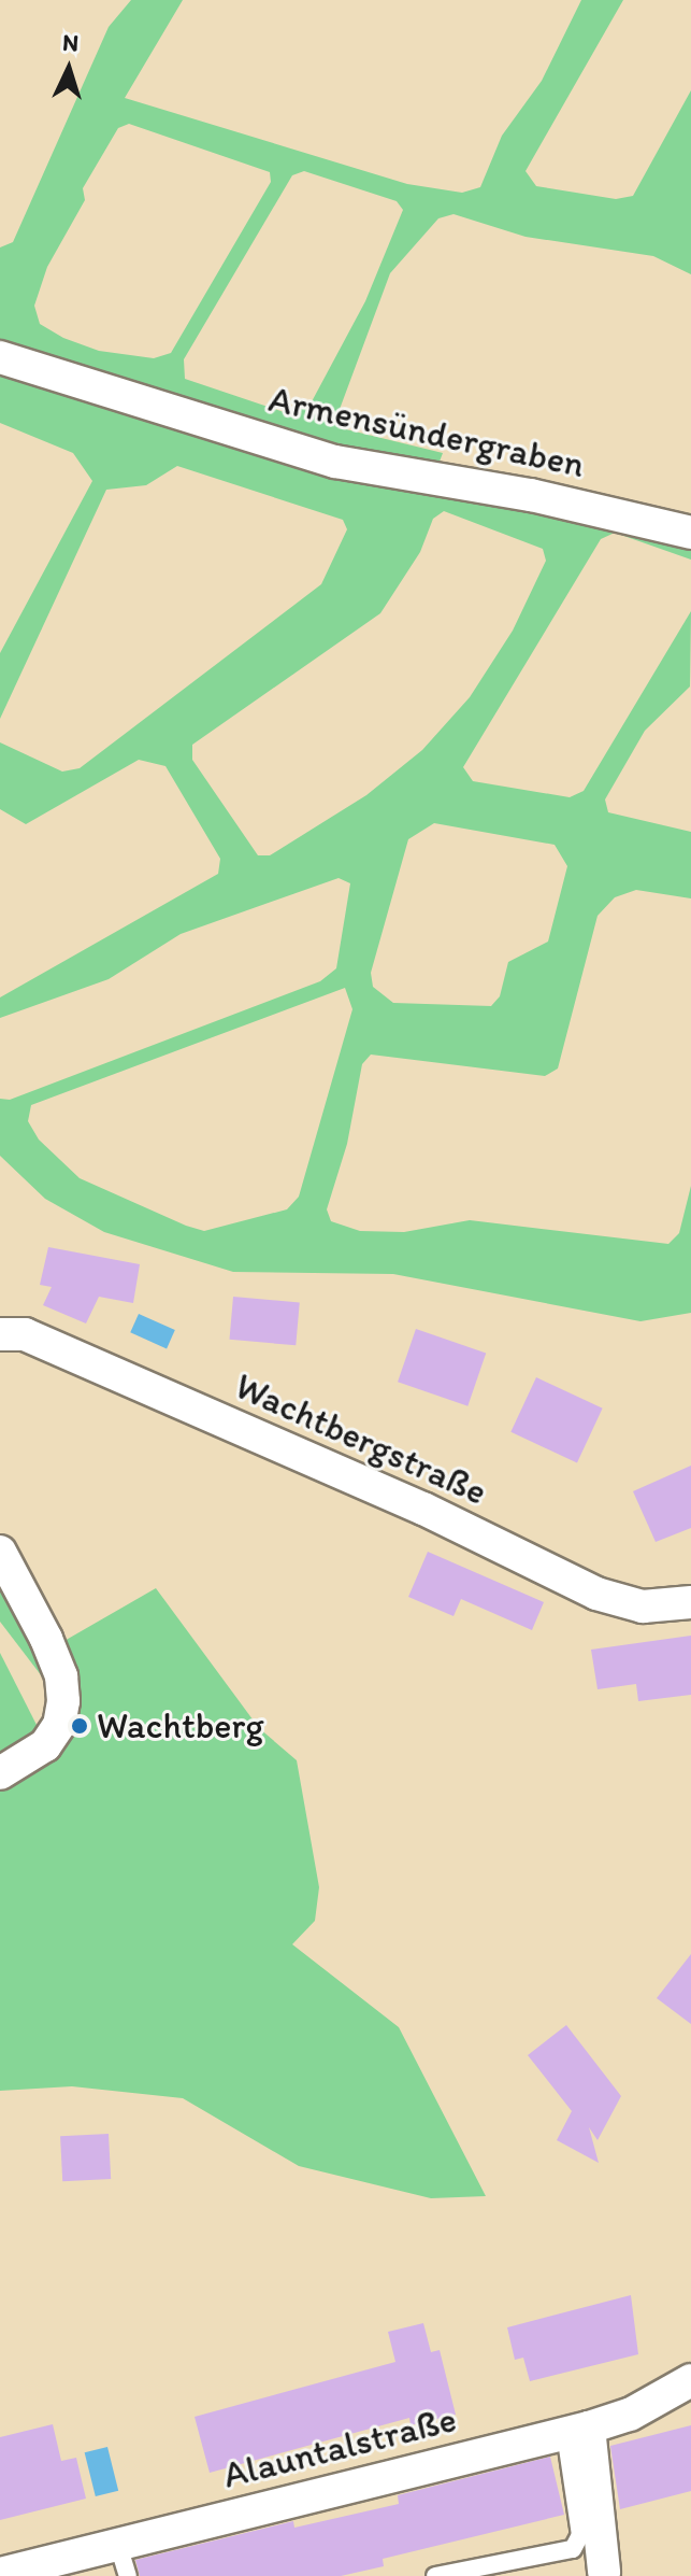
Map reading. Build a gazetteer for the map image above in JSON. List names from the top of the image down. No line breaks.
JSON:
{"streets":{"street":["Armensündergraben","Wachtbergstraße","Alauntalstraße"]},"places":["Wachtberg"],"north":"top"}
